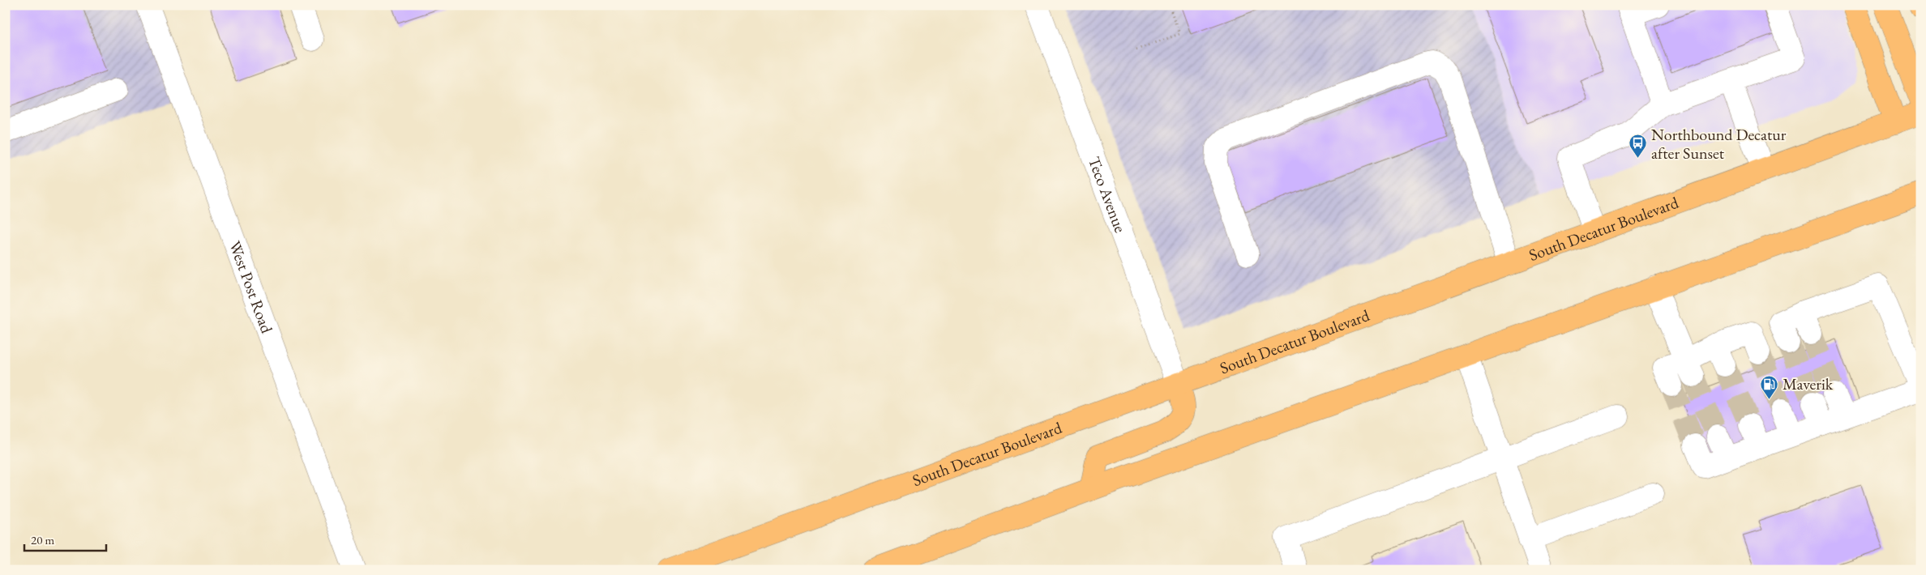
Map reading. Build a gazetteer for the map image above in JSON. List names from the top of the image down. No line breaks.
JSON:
{"streets":{"main road":["South Decatur Boulevard"],"street":["Teco Avenue","West Post Road"]},"crossings":[["Teco Avenue","South Decatur Boulevard"]],"places":{"bus stop":["Northbound Decatur after Sunset"],"fuel station":["Maverik"]},"scale_bar":"20 m"}
